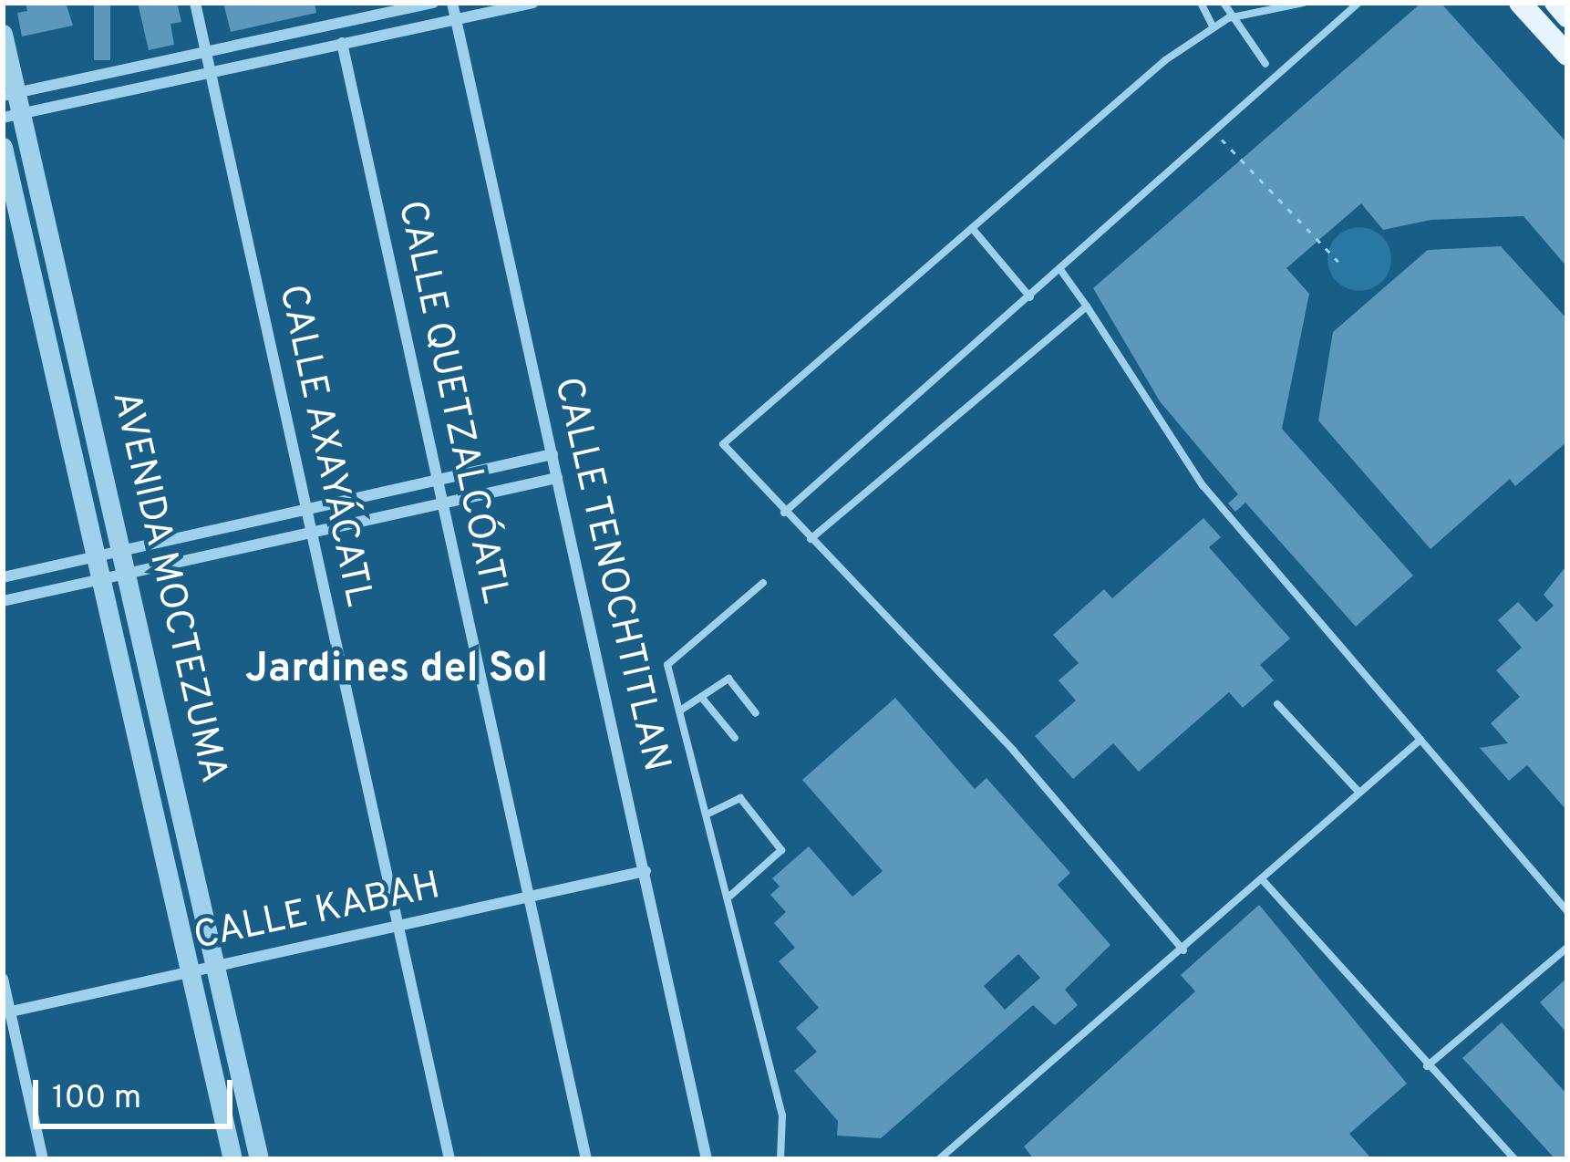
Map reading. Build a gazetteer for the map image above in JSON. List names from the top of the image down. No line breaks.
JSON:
{"streets":{"street":["CALLE QUETZALCÓATL","CALLE AXAYÁCATL","CALLE TENOCHTITLAN","AVENIDA MOCTEZUMA","CALLE KABAH"]},"crossings":[["CALLE QUETZALCÓATL","CALLE KABAH"],["CALLE AXAYÁCATL","CALLE KABAH"],["CALLE TENOCHTITLAN","CALLE KABAH"],["AVENIDA MOCTEZUMA","CALLE KABAH"]],"districts":["Jardines del Sol"],"scale_bar":"100 m"}
